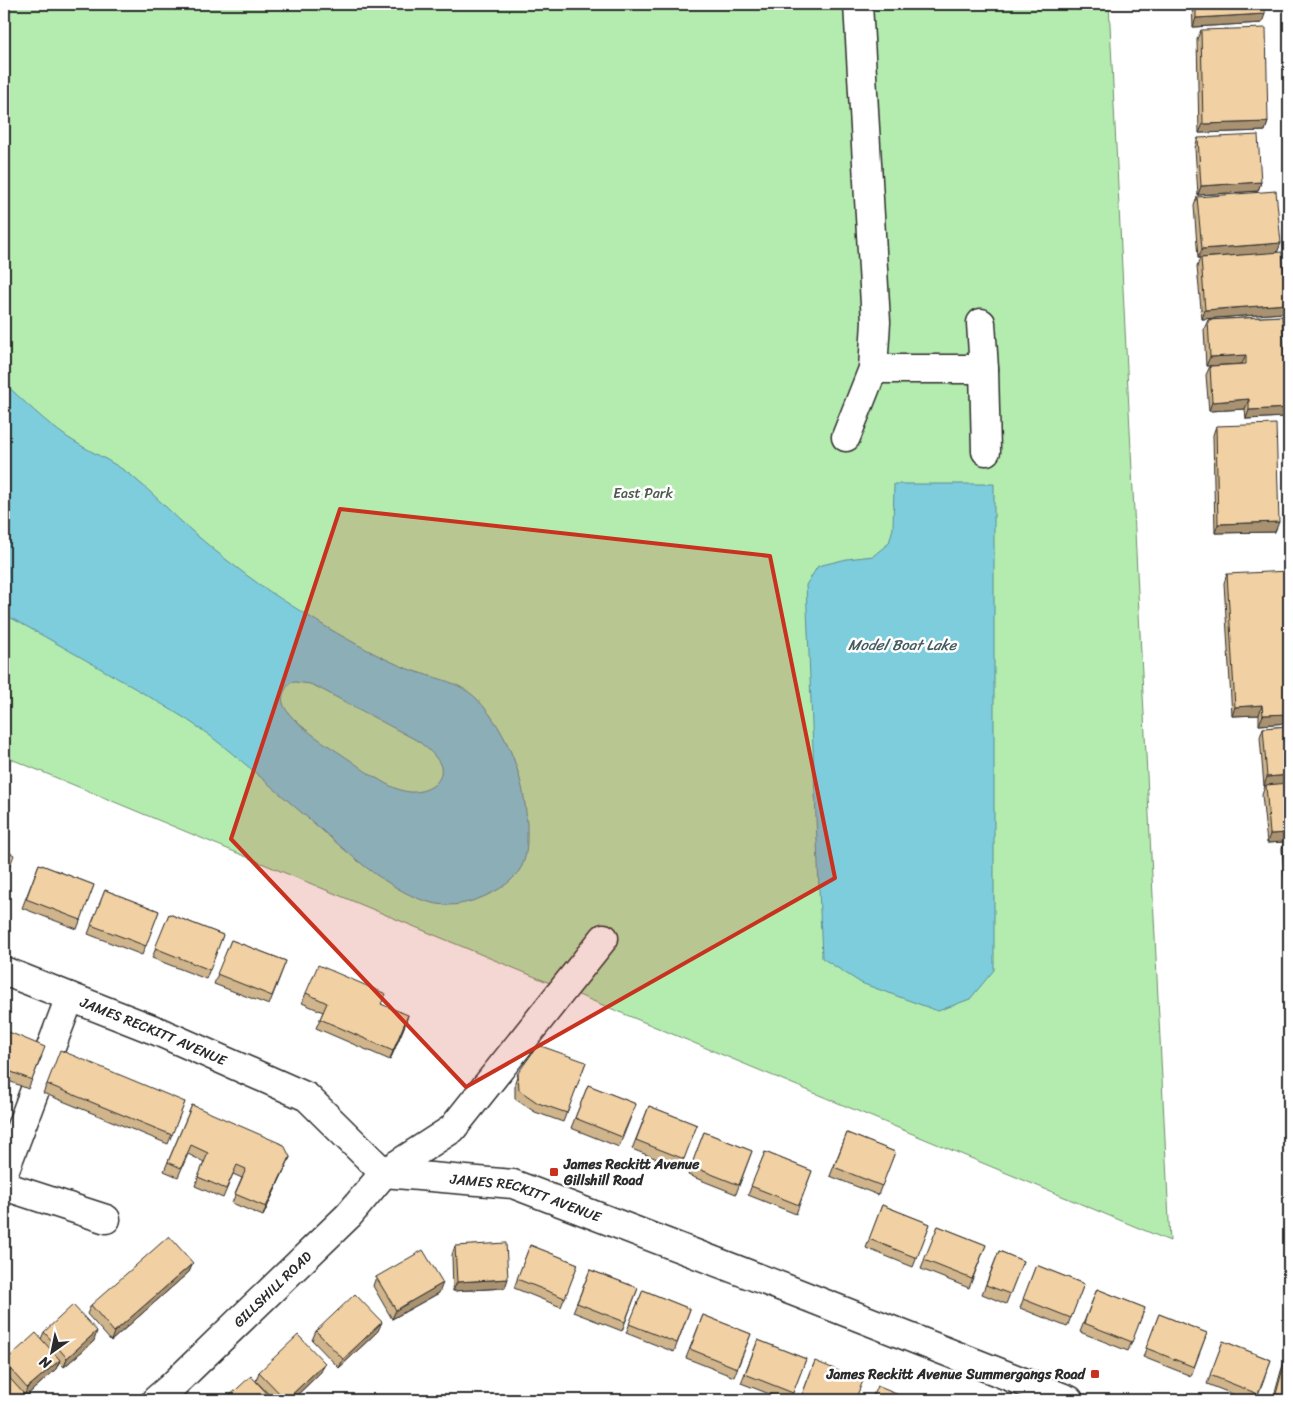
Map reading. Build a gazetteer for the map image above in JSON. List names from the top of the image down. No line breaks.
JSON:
{"streets":{"street":["JAMES RECKITT AVENUE","GILLSHILL ROAD"]},"crossings":[["JAMES RECKITT AVENUE","GILLSHILL ROAD"]],"water":["Model Boat Lake"],"parks":["East Park"],"places":{"transit":["James Reckitt Avenue Gillshill Road","James Reckitt Avenue Summergangs Road"]},"north":"bottom left"}
